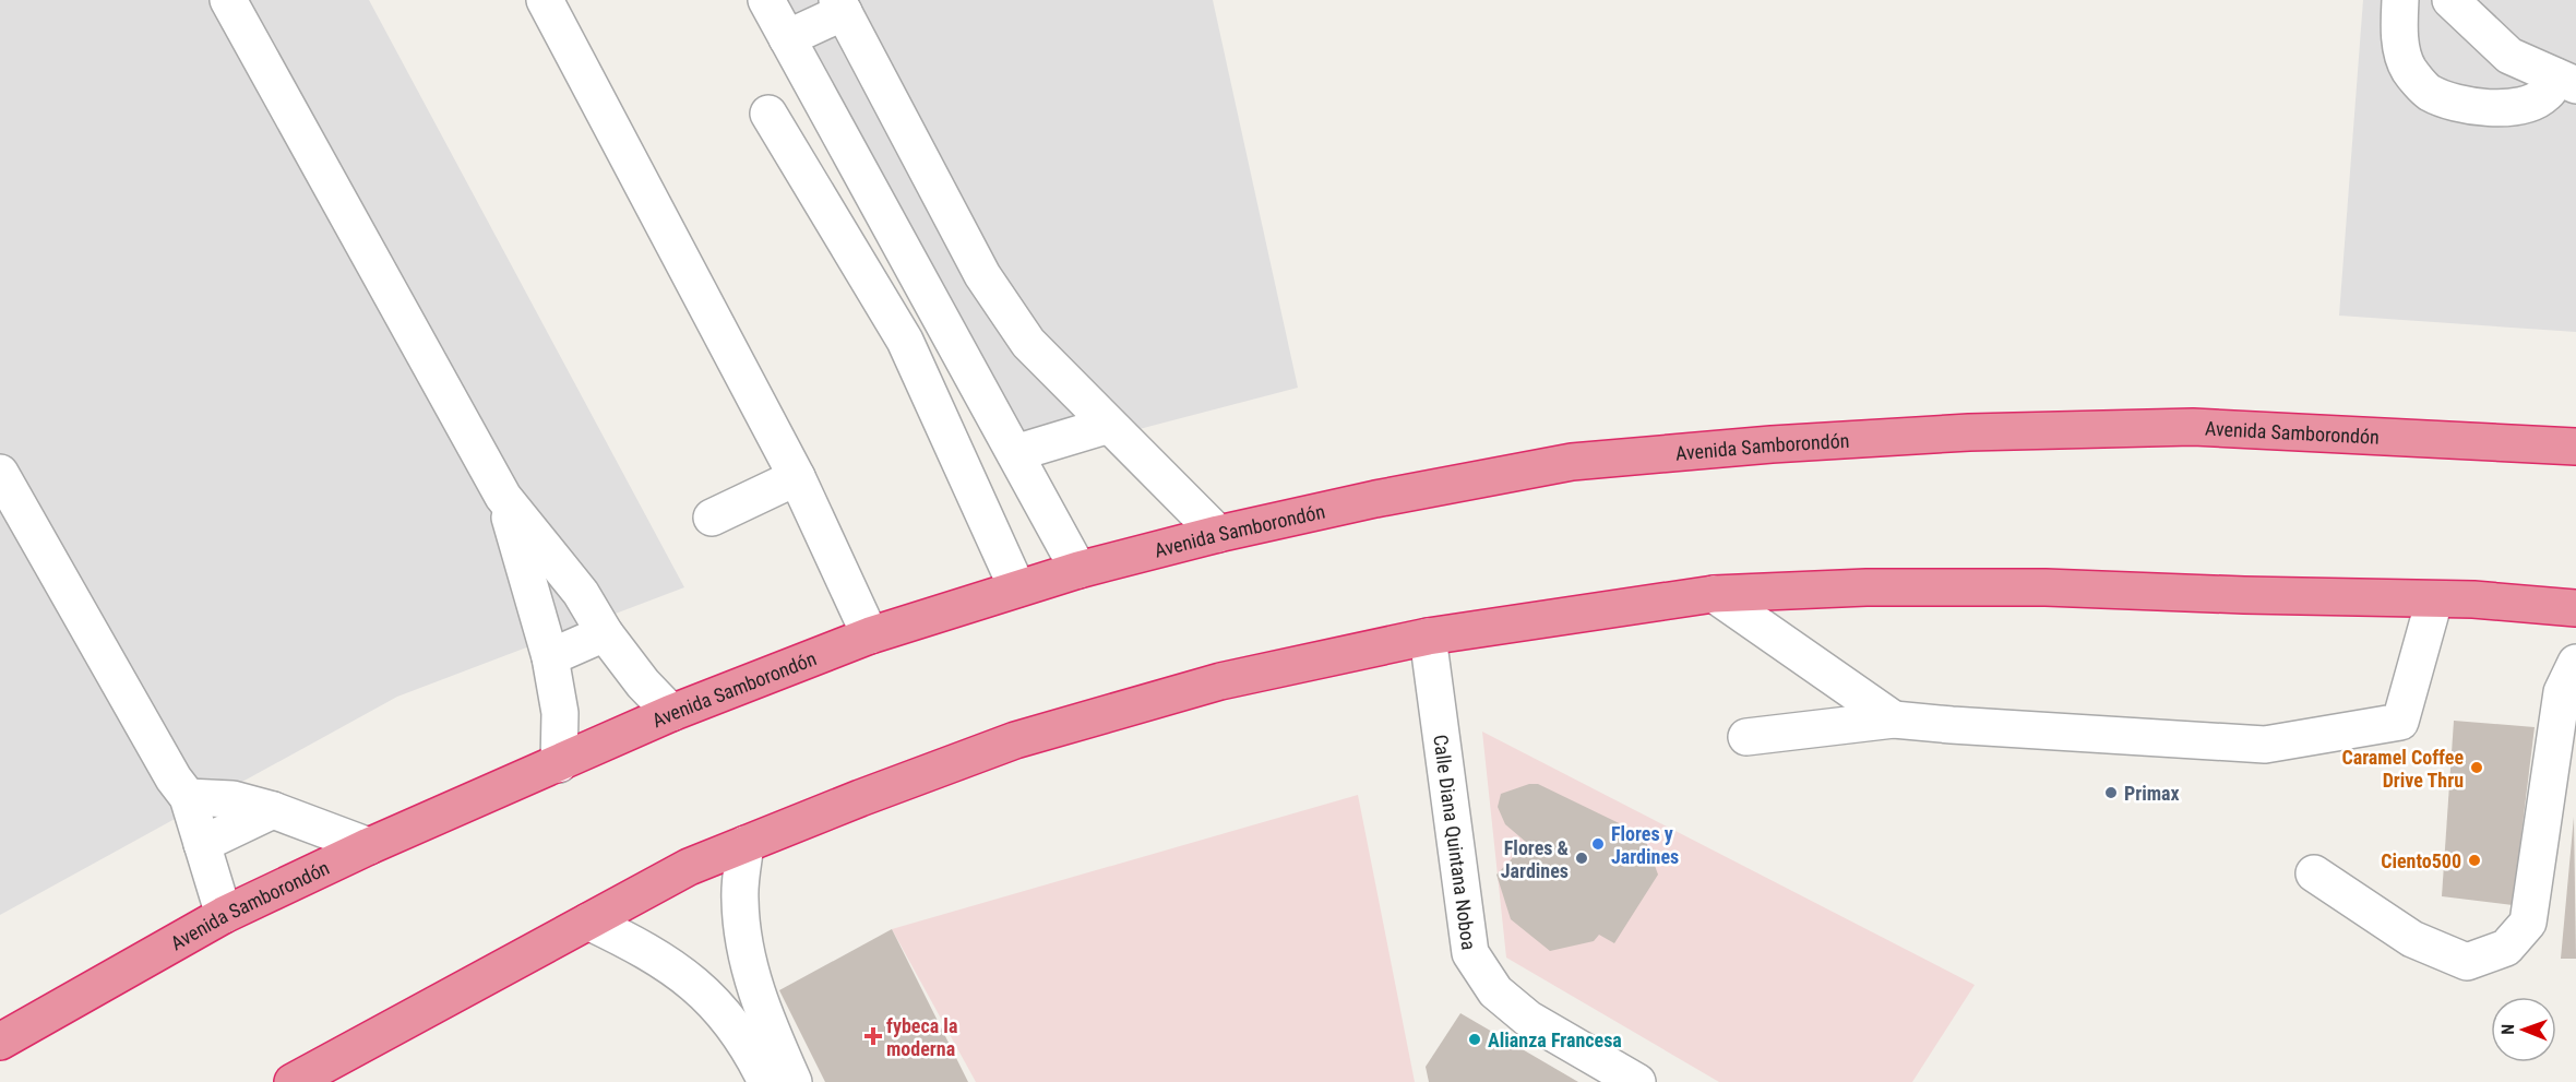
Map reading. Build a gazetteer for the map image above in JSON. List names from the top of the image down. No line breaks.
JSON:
{"streets":{"highway":["Avenida Samborondón"],"street":["Calle Diana Quintana Noboa"]},"places":{"other":["Caramel Coffee Drive Thru","Primax","Flores y Jardines","Flores & Jardines","Ciento500","Alianza Francesa"],"health":["fybeca la moderna"]},"north":"left"}
